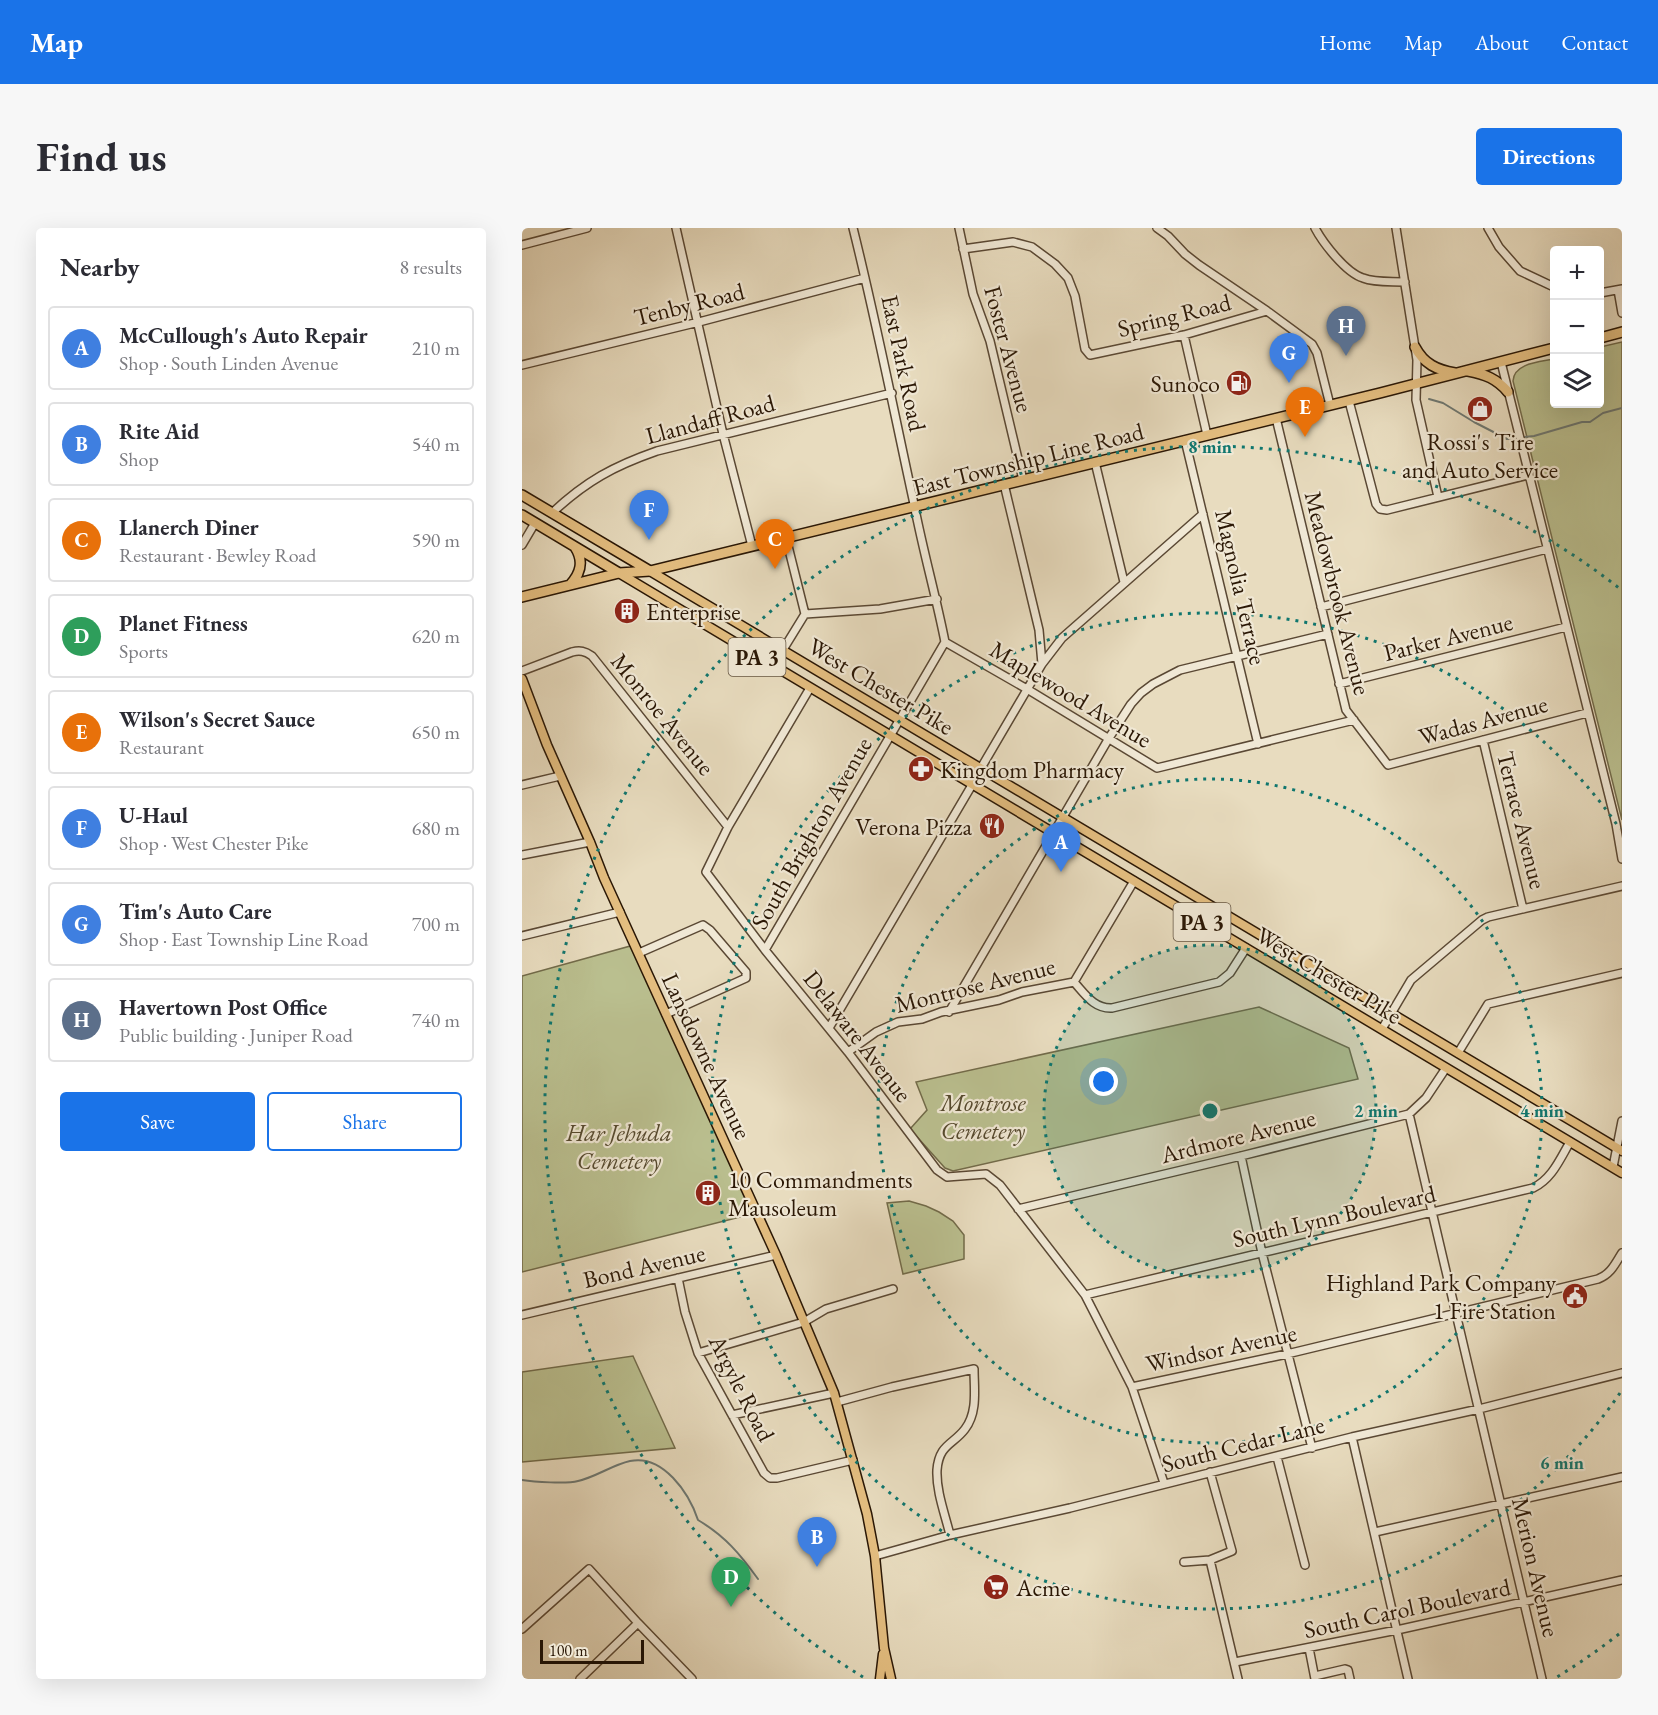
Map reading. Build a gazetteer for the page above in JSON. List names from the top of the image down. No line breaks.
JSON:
{"streets":{"highway":["East Township Line Road","PA 3","West Chester Pike"],"main road":["Lansdowne Avenue"],"street":["Tenby Road","Spring Road","Foster Avenue","East Park Road","Llandaff Road","Magnolia Terrace","Meadowbrook Avenue","Parker Avenue","Maplewood Avenue","Monroe Avenue","Wadas Avenue","Terrace Avenue","South Brighton Avenue","Montrose Avenue","Delaware Avenue","Ardmore Avenue","South Lynn Boulevard","Bond Avenue","Windsor Avenue","Argyle Road","South Cedar Lane","Merion Avenue","South Carol Boulevard"]},"crossings":[["Tenby Road","East Park Road"],["Spring Road","Foster Avenue"],["Foster Avenue","East Township Line Road"],["East Park Road","Llandaff Road"],["East Park Road","East Township Line Road"],["East Park Road","Maplewood Avenue"],["East Park Road","South Brighton Avenue"],["Llandaff Road","West Chester Pike"],["East Township Line Road","Magnolia Terrace"],["East Township Line Road","Meadowbrook Avenue"],["East Township Line Road","West Chester Pike"],["Magnolia Terrace","Maplewood Avenue"],["Meadowbrook Avenue","Parker Avenue"],["Meadowbrook Avenue","Maplewood Avenue"],["Meadowbrook Avenue","Wadas Avenue"],["West Chester Pike","South Brighton Avenue"],["West Chester Pike","Montrose Avenue"],["West Chester Pike","South Lynn Boulevard"],["Maplewood Avenue","South Brighton Avenue"],["Monroe Avenue","Delaware Avenue"],["Wadas Avenue","Terrace Avenue"],["South Brighton Avenue","Delaware Avenue"],["South Brighton Avenue","Lansdowne Avenue"],["Montrose Avenue","Delaware Avenue"],["Delaware Avenue","Ardmore Avenue"],["Lansdowne Avenue","Bond Avenue"],["Lansdowne Avenue","Argyle Road"],["Lansdowne Avenue","South Cedar Lane"],["Ardmore Avenue","Merion Avenue"],["South Lynn Boulevard","Merion Avenue"],["Bond Avenue","Argyle Road"],["Windsor Avenue","Merion Avenue"],["South Cedar Lane","Merion Avenue"],["Merion Avenue","South Carol Boulevard"]],"parks":["Montrose Cemetery","Har Jehuda Cemetery"],"places":{"fuel station":["Sunoco"],"shop":["Rossi's Tire and Auto Service"],"building":["Enterprise","10 Commandments Mausoleum"],"pharmacy":["Kingdom Pharmacy"],"restaurant":["Verona Pizza"],"public building":["Highland Park Company 1 Fire Station"],"supermarket":["Acme"]},"scale_bar":"100 m","page":{"header":"Map","nav":["Home","Map","About","Contact"],"buttons":["Directions",["Save","Share"]],"title":"Find us","heading":["Nearby","8 results"],"map_buttons":["+","−"],"list":[{"mark":"A","name":"McCullough's Auto Repair","note":"Shop · South Linden Avenue","value":"210 m"},{"mark":"B","name":"Rite Aid","note":"Shop","value":"540 m"},{"mark":"C","name":"Llanerch Diner","note":"Restaurant · Bewley Road","value":"590 m"},{"mark":"D","name":"Planet Fitness","note":"Sports","value":"620 m"},{"mark":"E","name":"Wilson's Secret Sauce","note":"Restaurant","value":"650 m"},{"mark":"F","name":"U-Haul","note":"Shop · West Chester Pike","value":"680 m"},{"mark":"G","name":"Tim's Auto Care","note":"Shop · East Township Line Road","value":"700 m"},{"mark":"H","name":"Havertown Post Office","note":"Public building · Juniper Road","value":"740 m"}],"pins":["H","G","E","F","C","A","B","D"],"scale":"100 m"},"rings":["8 min","2 min","4 min","6 min"]}
